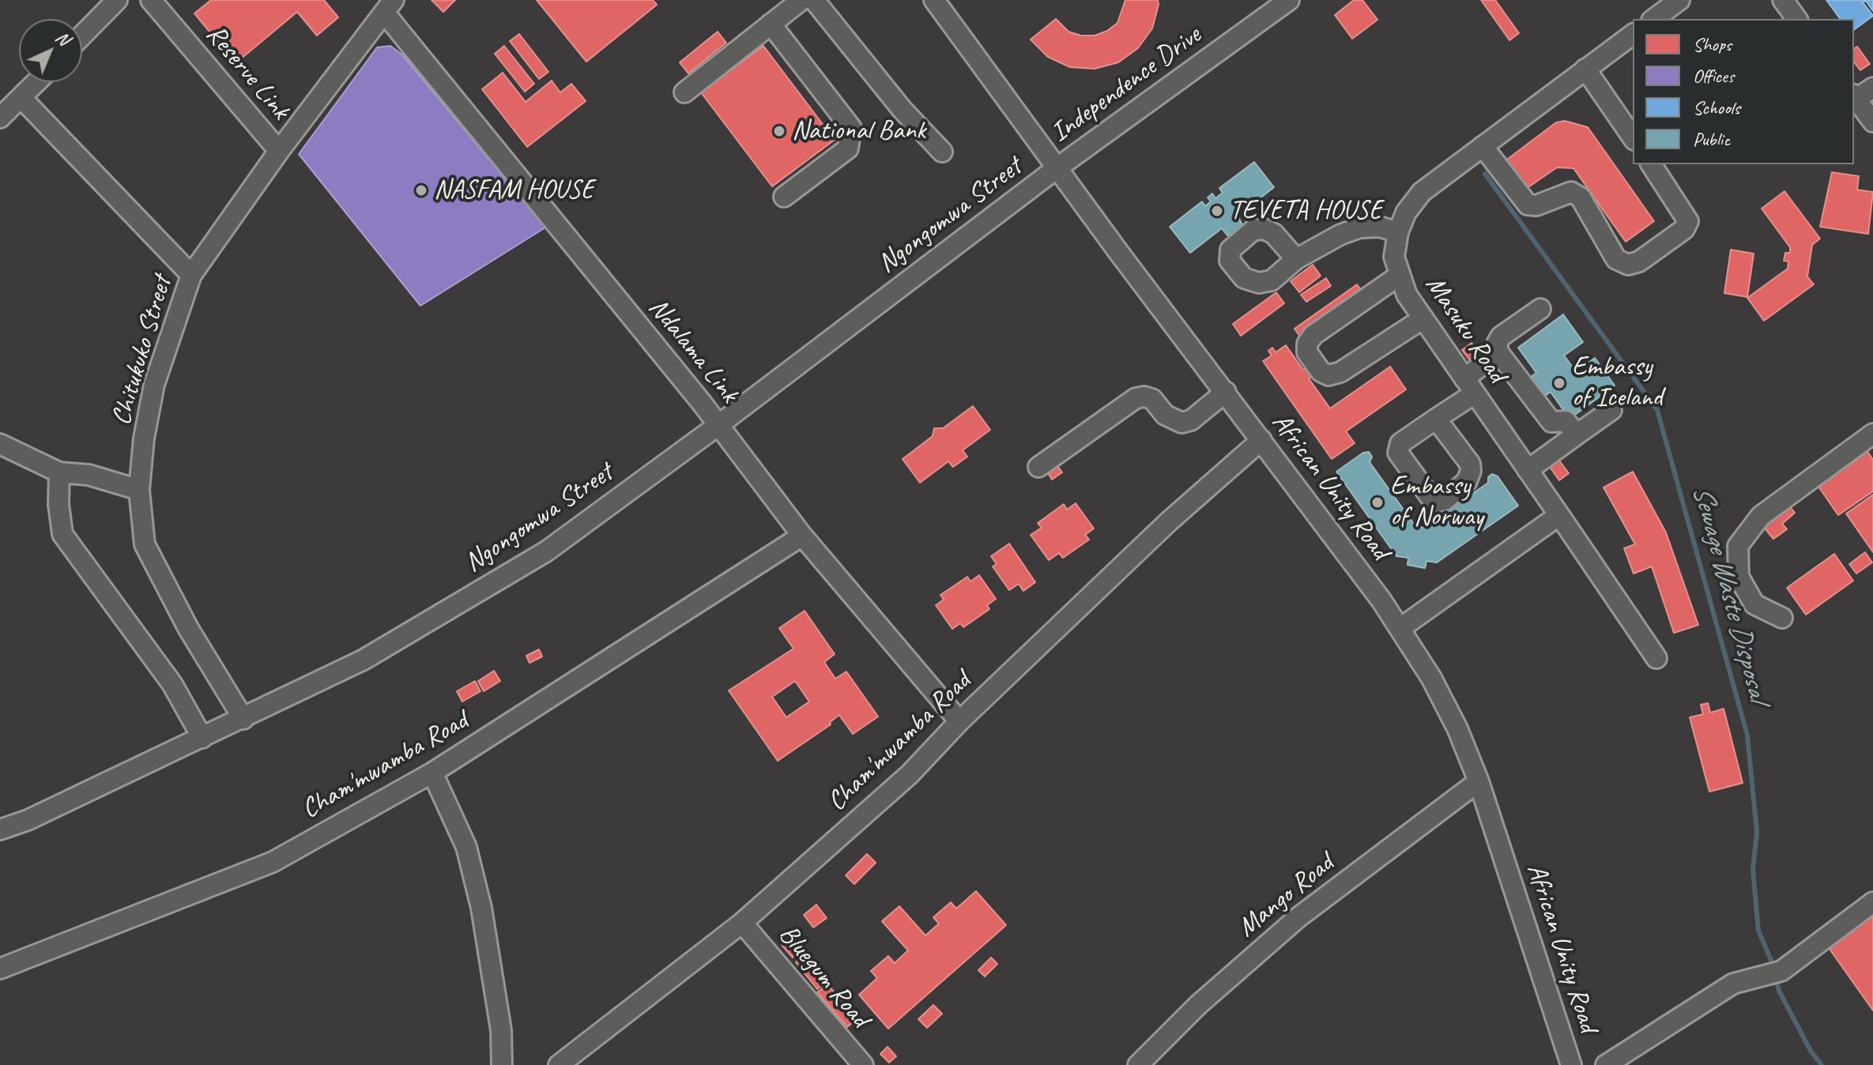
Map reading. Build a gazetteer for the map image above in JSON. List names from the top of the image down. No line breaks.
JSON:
{"streets":{"street":["Reserve Link","Independence Drive","Ngongomwa Street","Masuku Road","Chitukuko Street","Ndalama Link","African Unity Road","Cham'mwamba Road","Mango Road","Bluegum Road"]},"crossings":[["Reserve Link","Chitukuko Street"],["Independence Drive","Ngongomwa Street"],["Independence Drive","African Unity Road"],["Ngongomwa Street","Chitukuko Street"],["Ngongomwa Street","Ndalama Link"],["Ngongomwa Street","African Unity Road"],["Chitukuko Street","Ndalama Link"],["Ndalama Link","Cham'mwamba Road"],["African Unity Road","Cham'mwamba Road"],["African Unity Road","Mango Road"],["Cham'mwamba Road","Bluegum Road"]],"water":["Sewage Waste Disposal"],"places":["National Bank","NASFAM HOUSE","TEVETA HOUSE","Embassy of Iceland","Embassy of Norway"],"legend":["Shops","Offices","Schools","Public"],"north":"top right"}
